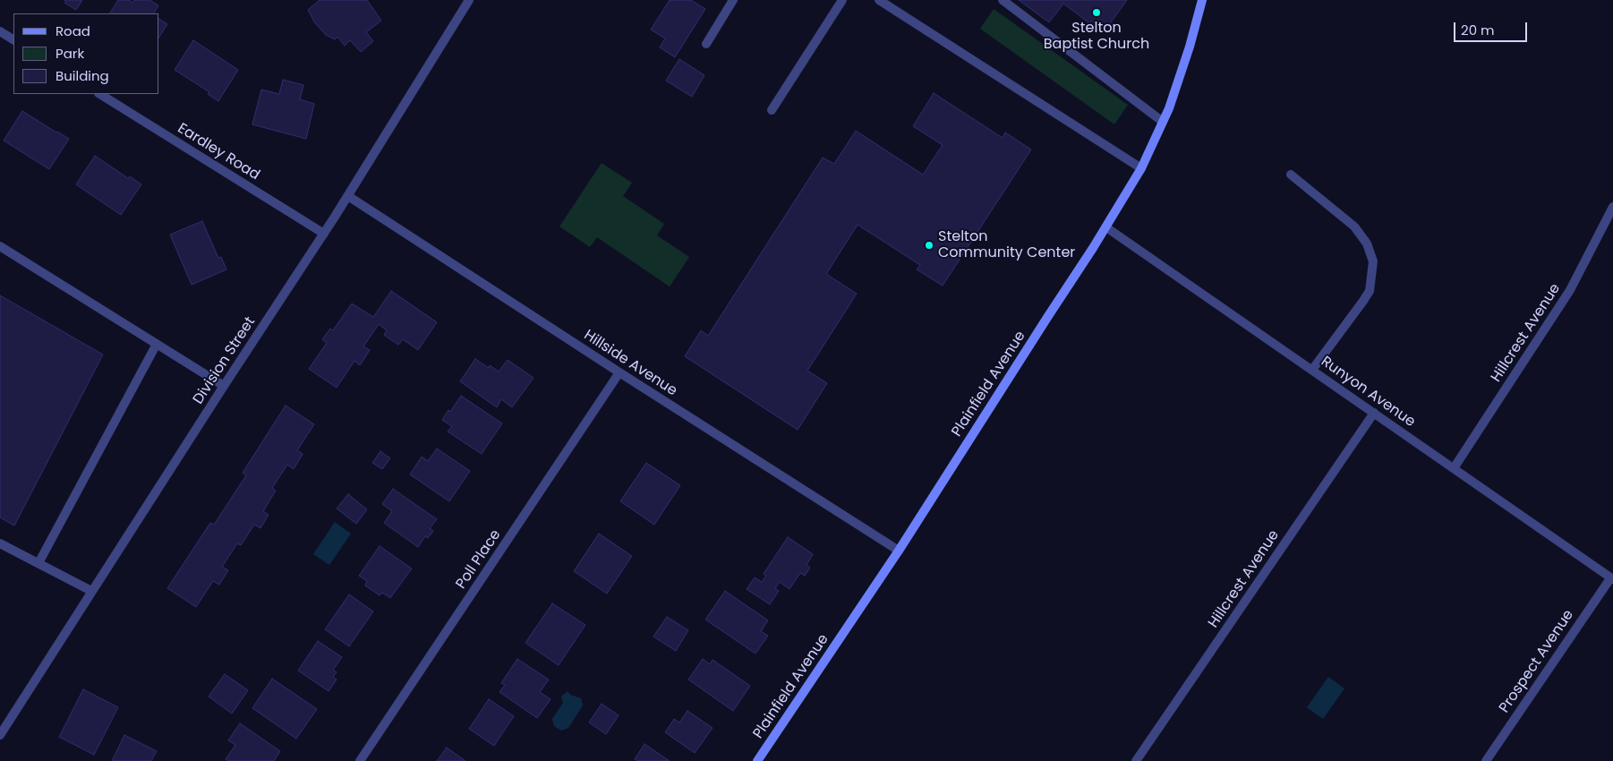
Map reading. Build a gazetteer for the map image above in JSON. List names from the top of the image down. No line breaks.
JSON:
{"streets":{"main road":["Plainfield Avenue"],"street":["Eardley Road","Hillcrest Avenue","Division Street","Hillside Avenue","Runyon Avenue","Poll Place","Prospect Avenue"]},"crossings":[["Eardley Road","Division Street"],["Hillcrest Avenue","Runyon Avenue"],["Division Street","Hillside Avenue"],["Hillside Avenue","Plainfield Avenue"],["Hillside Avenue","Poll Place"],["Plainfield Avenue","Runyon Avenue"],["Runyon Avenue","Prospect Avenue"]],"places":["Stelton Baptist Church","Stelton Community Center"],"legend":["Road","Park","Building"],"scale_bar":"20 m"}
